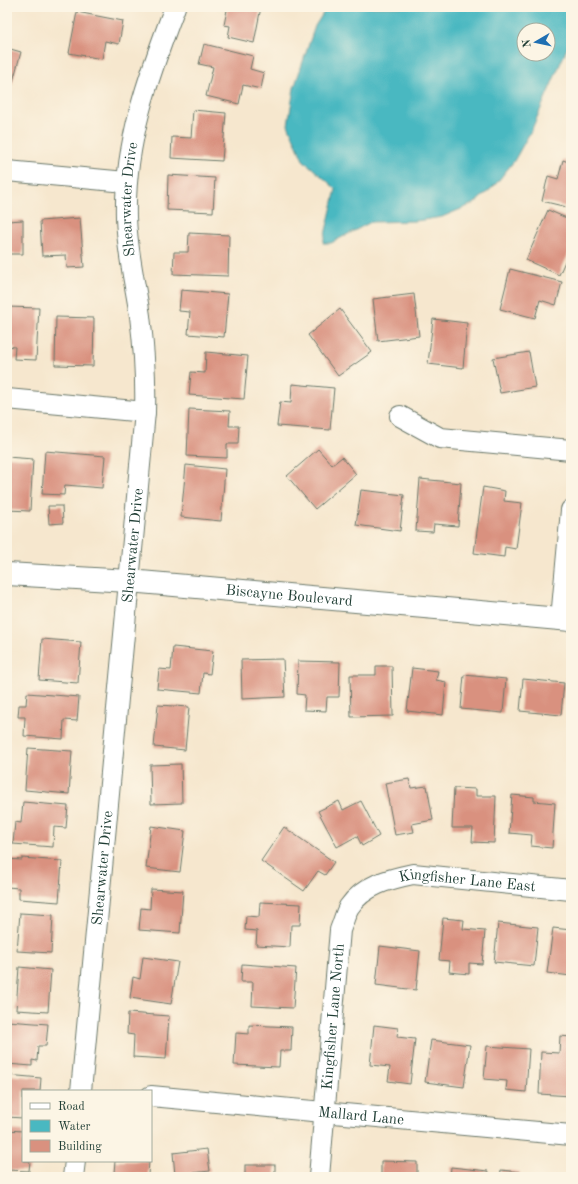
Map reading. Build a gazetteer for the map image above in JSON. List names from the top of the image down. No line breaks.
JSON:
{"streets":{"street":["Shearwater Drive","Biscayne Boulevard","Kingfisher Lane East","Kingfisher Lane North","Mallard Lane"]},"crossings":[["Shearwater Drive","Biscayne Boulevard"],["Kingfisher Lane East","Kingfisher Lane North"],["Kingfisher Lane North","Mallard Lane"]],"legend":["Road","Water","Building"],"north":"left"}
